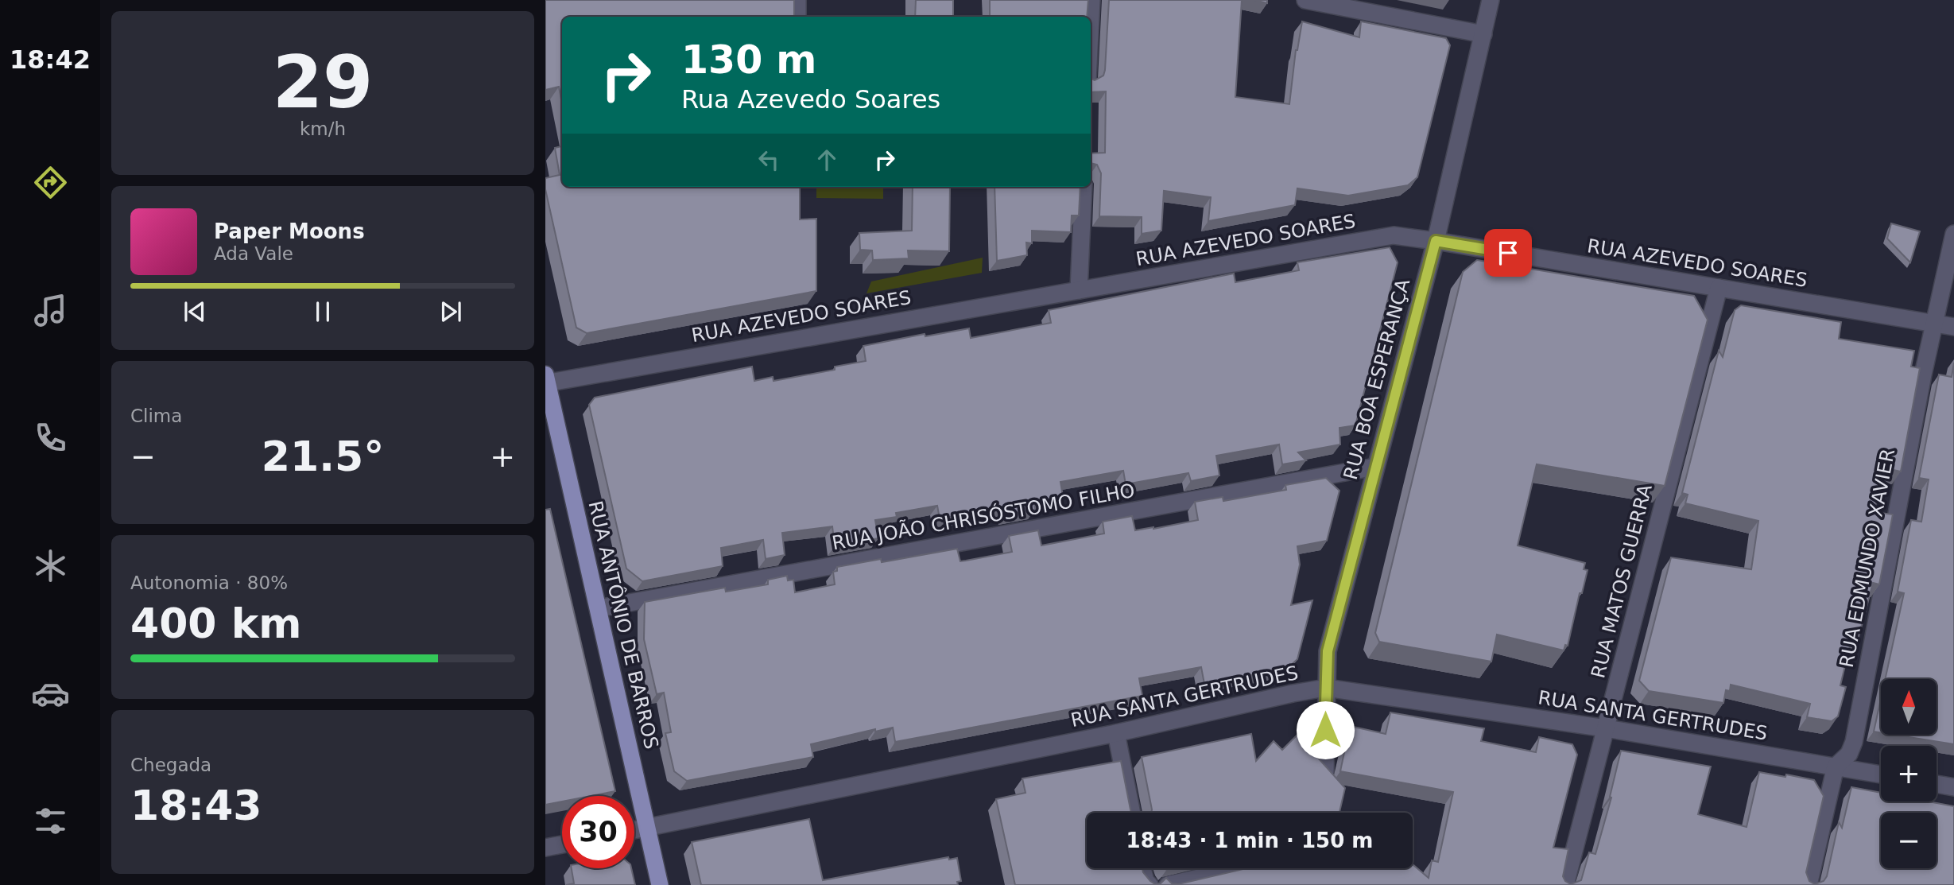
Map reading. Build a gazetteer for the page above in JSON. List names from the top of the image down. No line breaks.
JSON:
{"streets":{"main road":["RUA ANTÔNIO DE BARROS"],"street":["RUA AZEVEDO SOARES","RUA BOA ESPERANÇA","RUA JOÃO CHRISÓSTOMO FILHO","RUA EDMUNDO XAVIER","RUA MATOS GUERRA","RUA SANTA GERTRUDES"]},"crossings":[["RUA AZEVEDO SOARES","RUA BOA ESPERANÇA"],["RUA AZEVEDO SOARES","RUA EDMUNDO XAVIER"],["RUA AZEVEDO SOARES","RUA MATOS GUERRA"],["RUA AZEVEDO SOARES","RUA ANTÔNIO DE BARROS"],["RUA BOA ESPERANÇA","RUA JOÃO CHRISÓSTOMO FILHO"],["RUA BOA ESPERANÇA","RUA SANTA GERTRUDES"],["RUA JOÃO CHRISÓSTOMO FILHO","RUA ANTÔNIO DE BARROS"],["RUA EDMUNDO XAVIER","RUA SANTA GERTRUDES"],["RUA MATOS GUERRA","RUA SANTA GERTRUDES"],["RUA ANTÔNIO DE BARROS","RUA SANTA GERTRUDES"]],"north":"top","page":{"tabs":"18:42","tile":[["29","km/h"],"Clima",["Autonomia · 80%","400 km"],["Chegada","18:43"]],"turn":["130 m","Rua Azevedo Soares"],"song":["Paper Moons","Ada Vale"],"heat":["−","21.5°","+"],"map_buttons":["+","−"],"limit":"30","trip":"18:43 · 1 min · 150 m"}}
